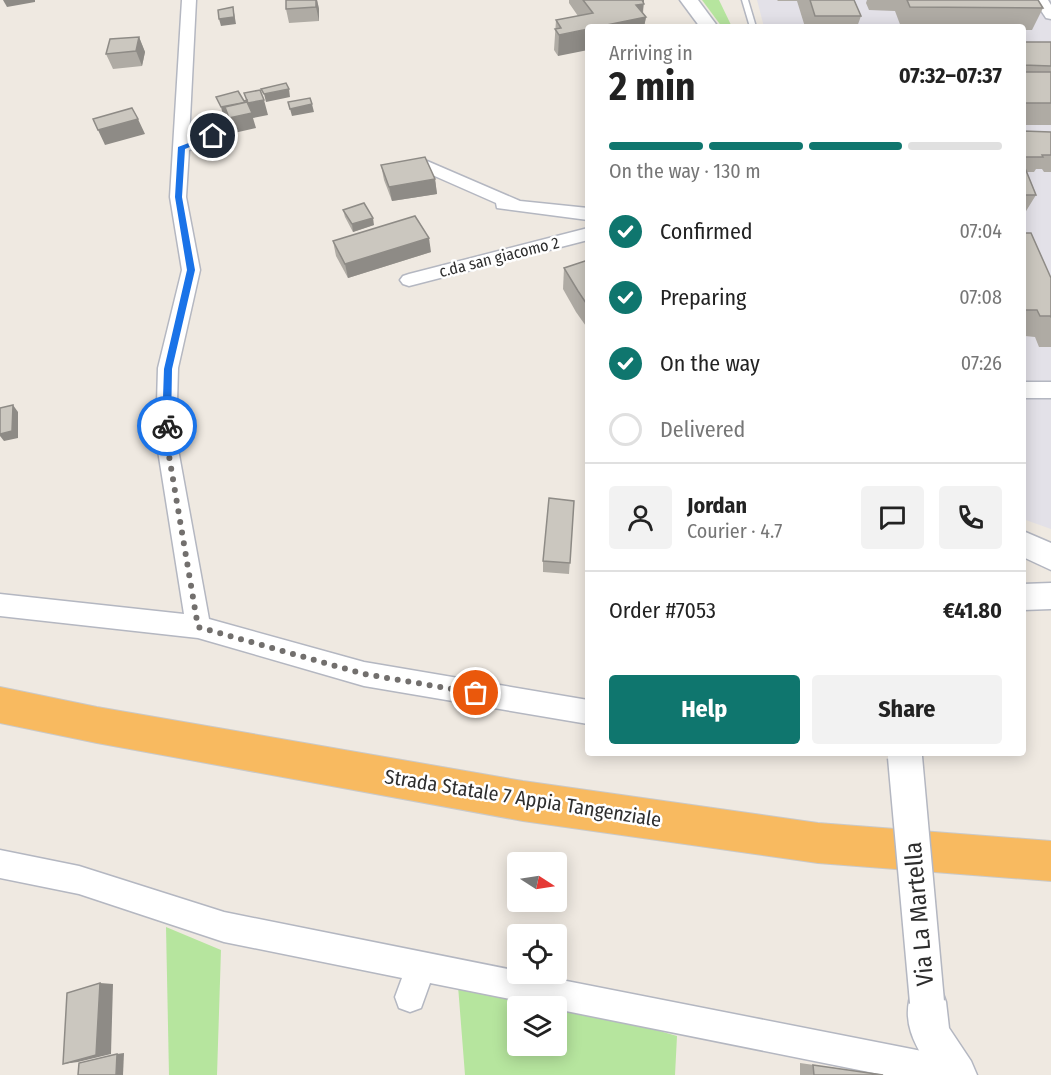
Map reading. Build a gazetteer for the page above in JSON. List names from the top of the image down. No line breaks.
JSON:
{"streets":{"highway":["Strada Statale 7 Appia Tangenziale"],"street":["c.da san giacomo 2","Via La Martella"]},"north":"right","page":{"heading":["2 min","Arriving in","07:32–07:37"],"panel":["Jordan","Courier · 4.7","Order #7053","€41.80"],"bar":"On the way · 130 m","list":[["Confirmed","07:04"],["Preparing","07:08"],["On the way","07:26"],"Delivered"],"buttons":["Help","Share"]}}
